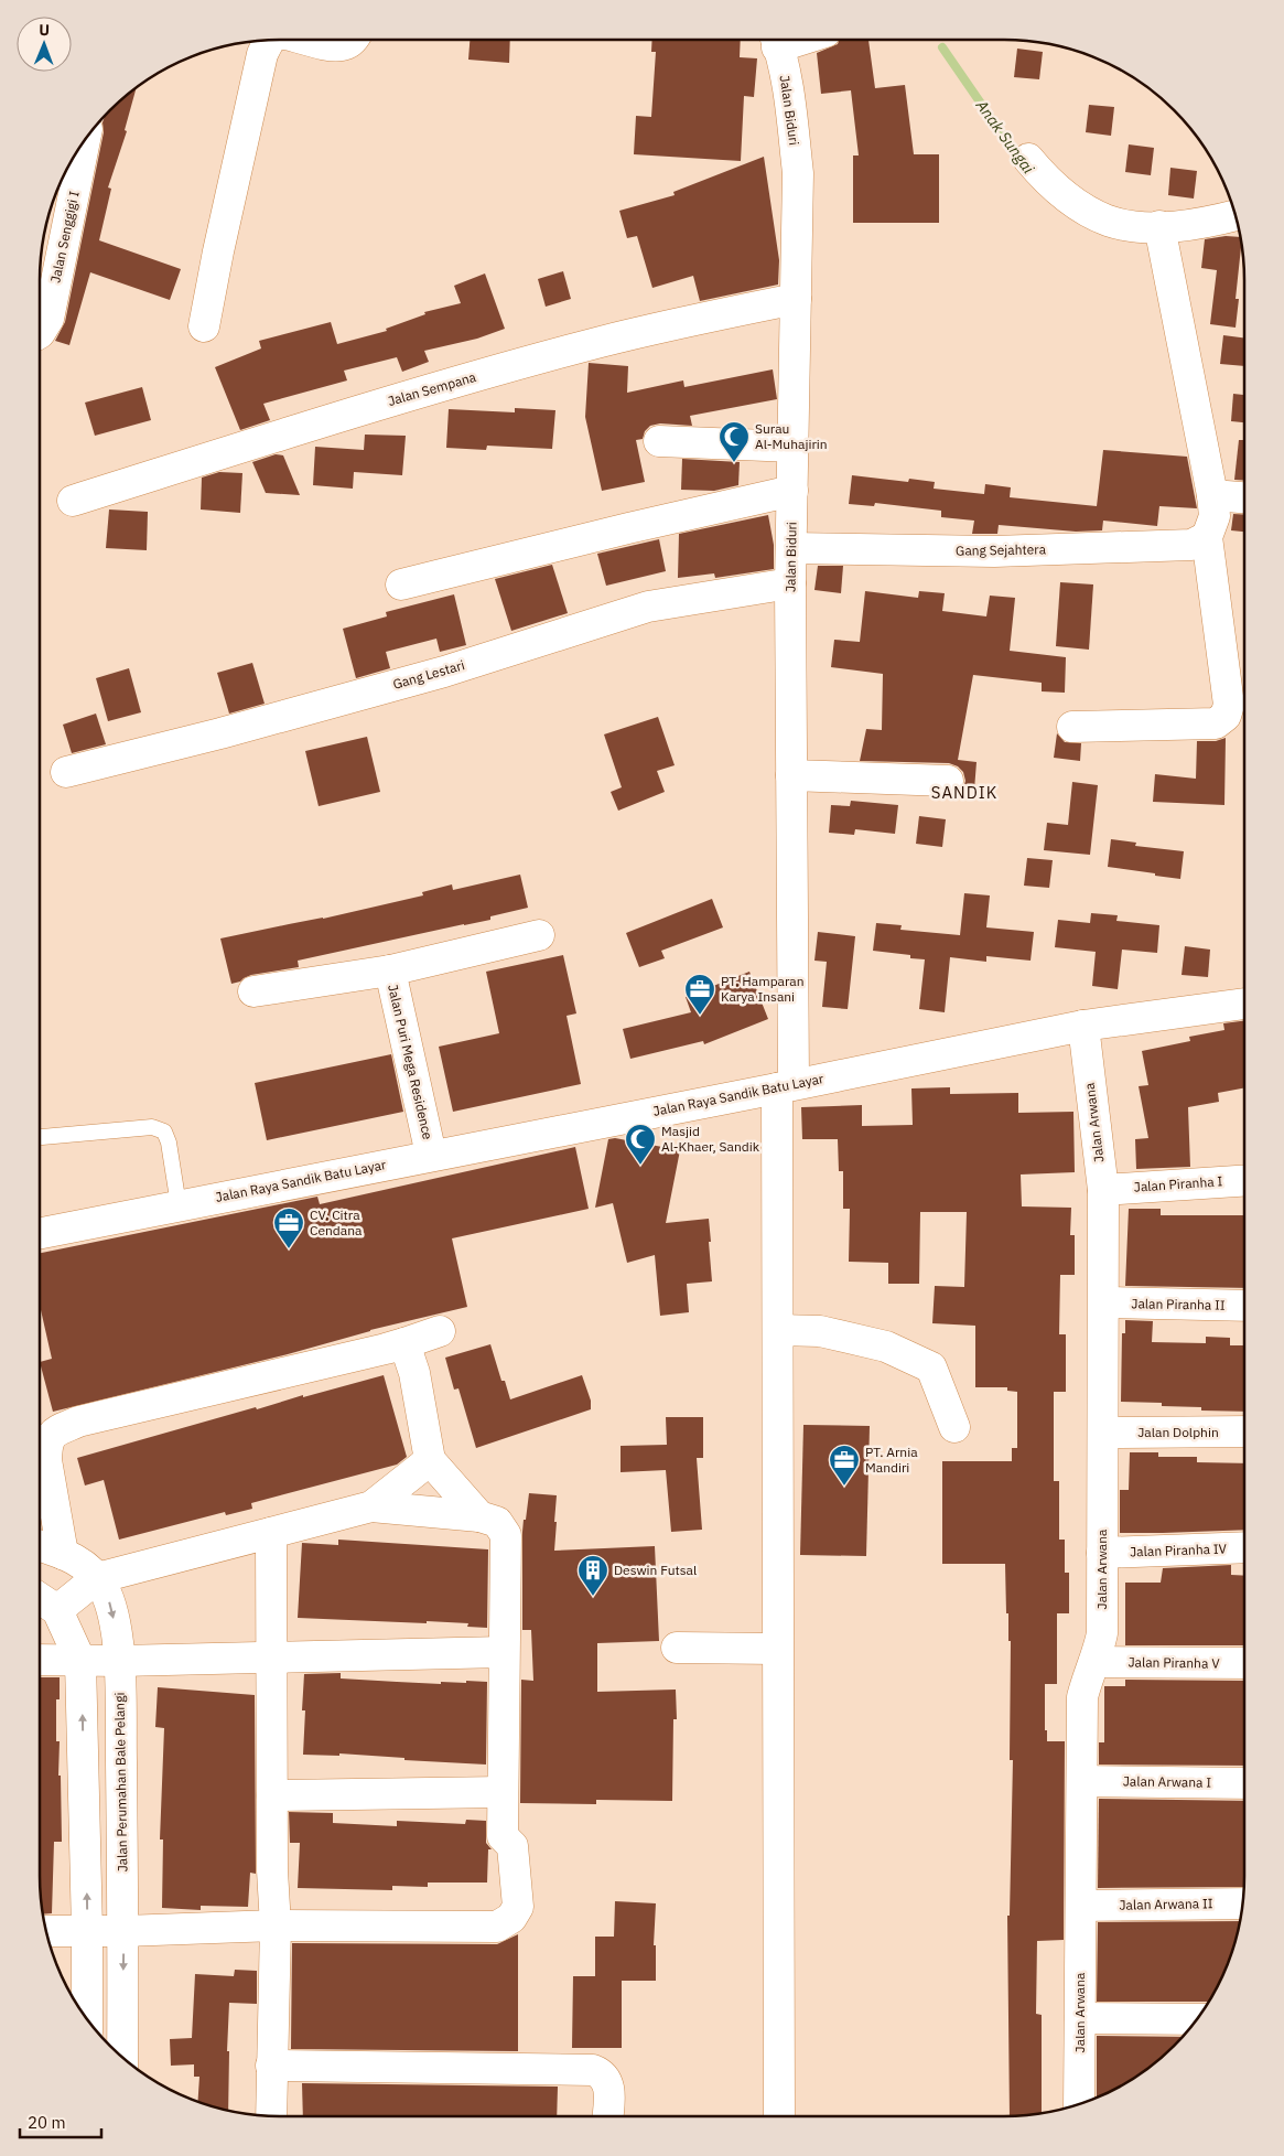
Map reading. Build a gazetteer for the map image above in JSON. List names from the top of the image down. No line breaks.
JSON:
{"streets":{"street":["Jalan Biduri","Jalan Senggigi I","Jalan Sempana","Gang Sejahtera","Gang Lestari","Jalan Puri Mega Residence","Jalan Raya Sandik Batu Layar","Jalan Arwana","Jalan Piranha I","Jalan Piranha II","Jalan Dolphin","Jalan Piranha IV","Jalan Piranha V","Jalan Perumahan Bale Pelangi","Jalan Arwana I","Jalan Arwana II"]},"crossings":[["Jalan Biduri","Jalan Sempana"],["Jalan Biduri","Gang Sejahtera"],["Jalan Biduri","Gang Lestari"],["Jalan Biduri","Jalan Raya Sandik Batu Layar"],["Jalan Puri Mega Residence","Jalan Raya Sandik Batu Layar"],["Jalan Raya Sandik Batu Layar","Jalan Arwana"],["Jalan Arwana","Jalan Piranha I"],["Jalan Arwana","Jalan Piranha II"],["Jalan Arwana","Jalan Dolphin"],["Jalan Arwana","Jalan Piranha IV"],["Jalan Arwana","Jalan Piranha V"],["Jalan Arwana","Jalan Arwana I"],["Jalan Arwana","Jalan Arwana II"]],"districts":["SANDIK"],"water":["Anak Sungai"],"places":{"mosque":["Surau Al-Muhajirin","Masjid Al-Khaer, Sandik"],"office":["PT. Hamparan Karya Insani","CV. Citra Cendana","PT. Arnia Mandiri"],"building":["Deswin Futsal"]},"scale_bar":"20 m","north":"top"}
